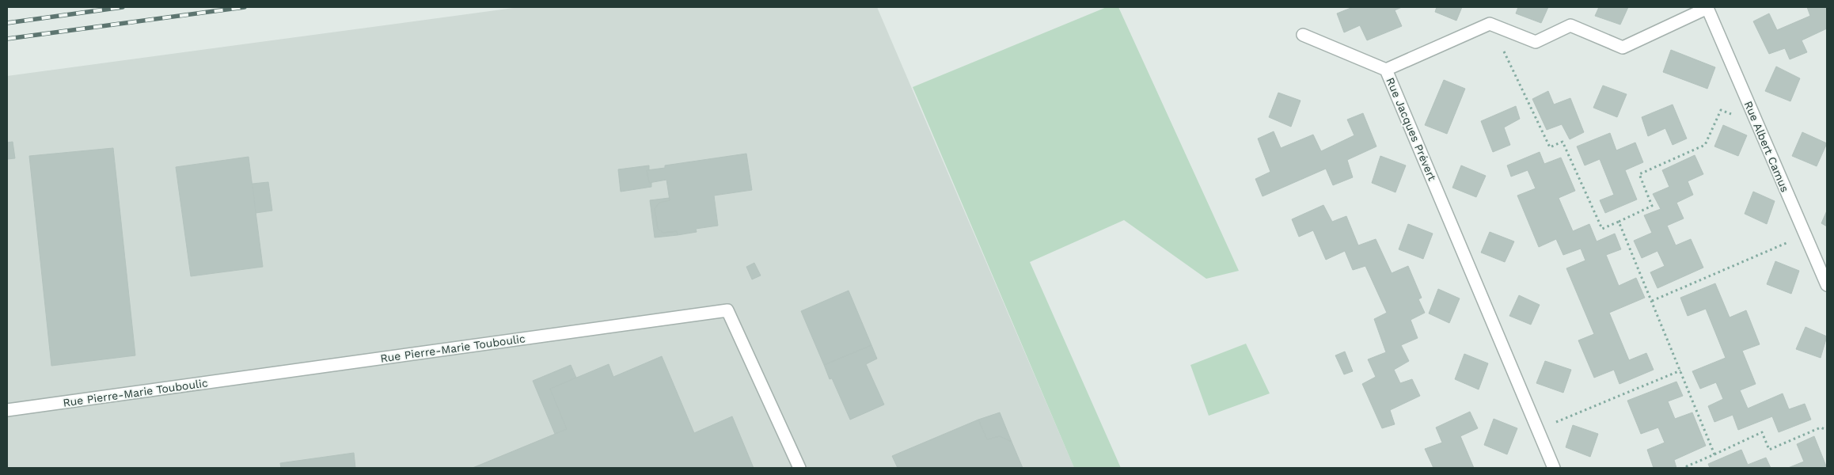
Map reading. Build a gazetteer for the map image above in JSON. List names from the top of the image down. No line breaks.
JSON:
{"streets":{"street":["Rue Jacques Prévert","Rue Albert Camus","Rue Pierre-Marie Touboulic"]}}
